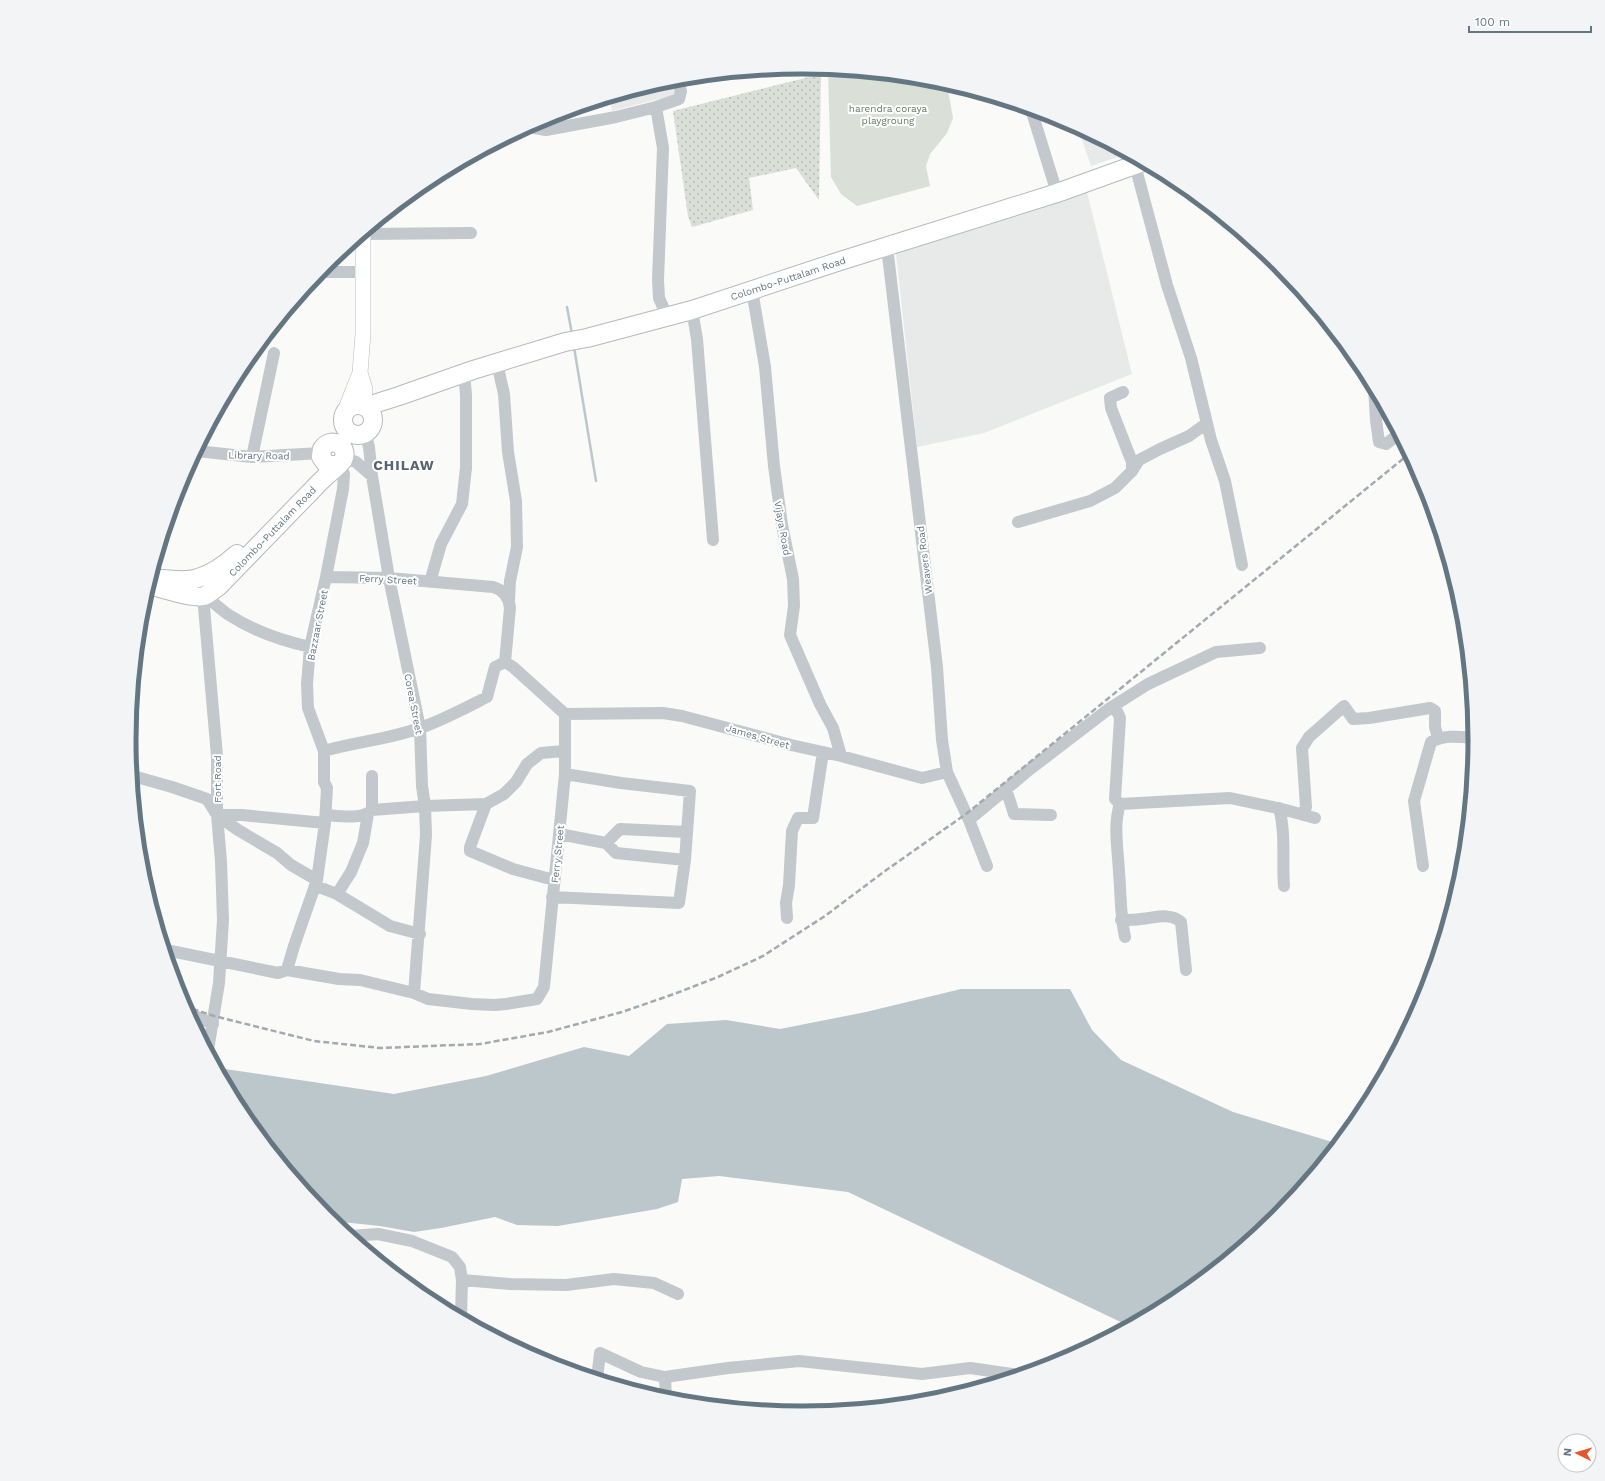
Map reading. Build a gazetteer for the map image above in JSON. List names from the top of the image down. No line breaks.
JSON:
{"streets":{"highway":["Colombo-Puttalam Road"],"street":["Library Road","Vijaya Road","Weavers Road","Ferry Street","Bazzaar Street","Corea Street","James Street","Fort Road"]},"crossings":[["Colombo-Puttalam Road","Library Road"],["Colombo-Puttalam Road","Vijaya Road"],["Colombo-Puttalam Road","Weavers Road"],["Colombo-Puttalam Road","Bazzaar Street"],["Colombo-Puttalam Road","Corea Street"],["Colombo-Puttalam Road","Fort Road"],["Vijaya Road","James Street"],["Weavers Road","James Street"],["Ferry Street","Bazzaar Street"],["Ferry Street","Corea Street"],["Ferry Street","James Street"],["Ferry Street","Fort Road"]],"districts":["CHILAW"],"parks":["harendra coraya playgroung"],"scale_bar":"100 m","north":"left"}
